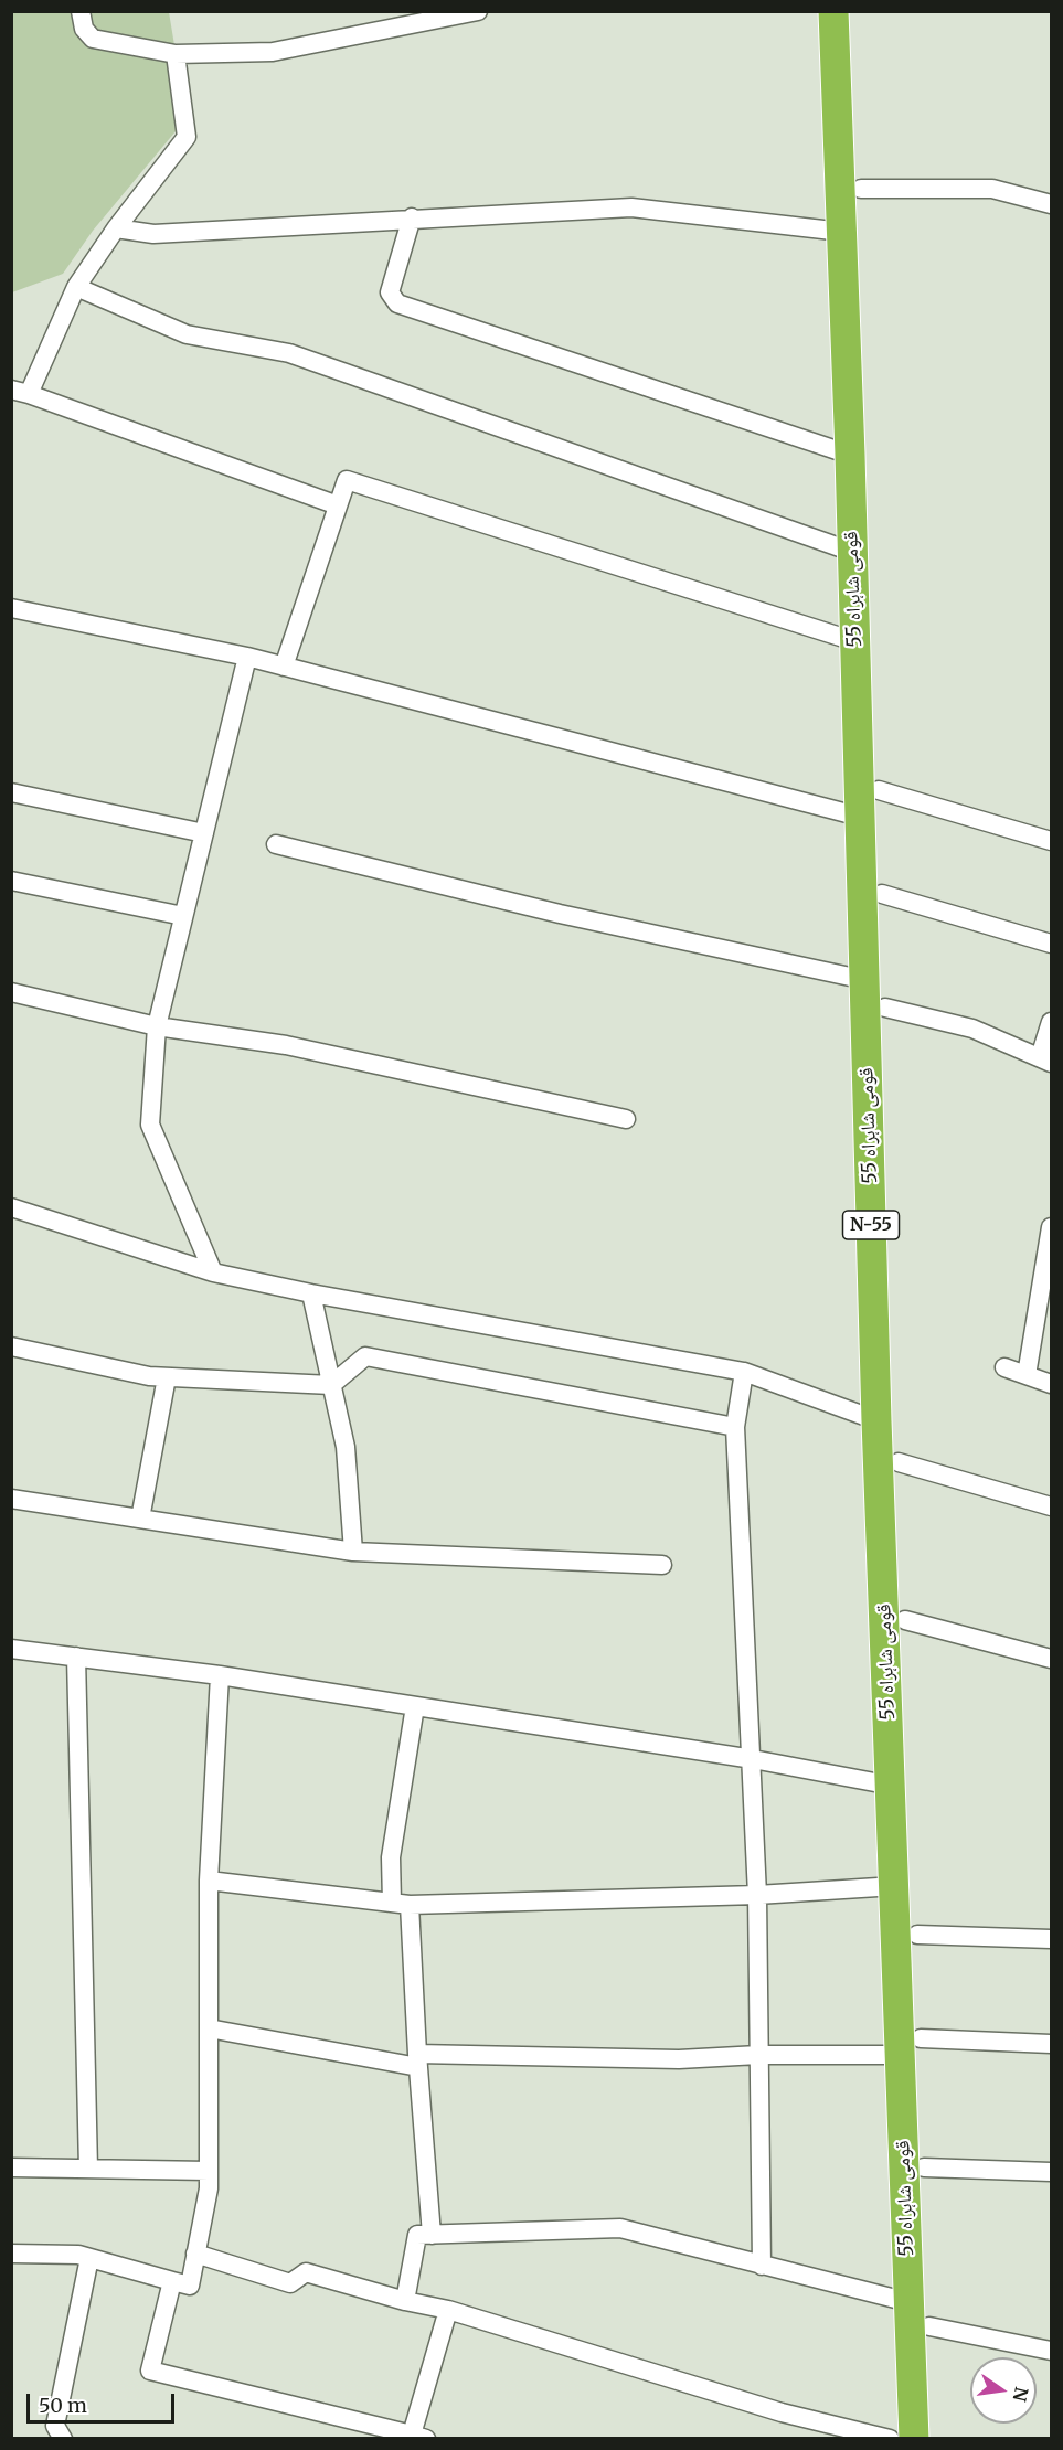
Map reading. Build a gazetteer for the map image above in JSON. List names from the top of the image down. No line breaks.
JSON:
{"streets":{"highway":["قومی شاہراہ 55","N-55"]},"scale_bar":"50 m","north":"right"}
